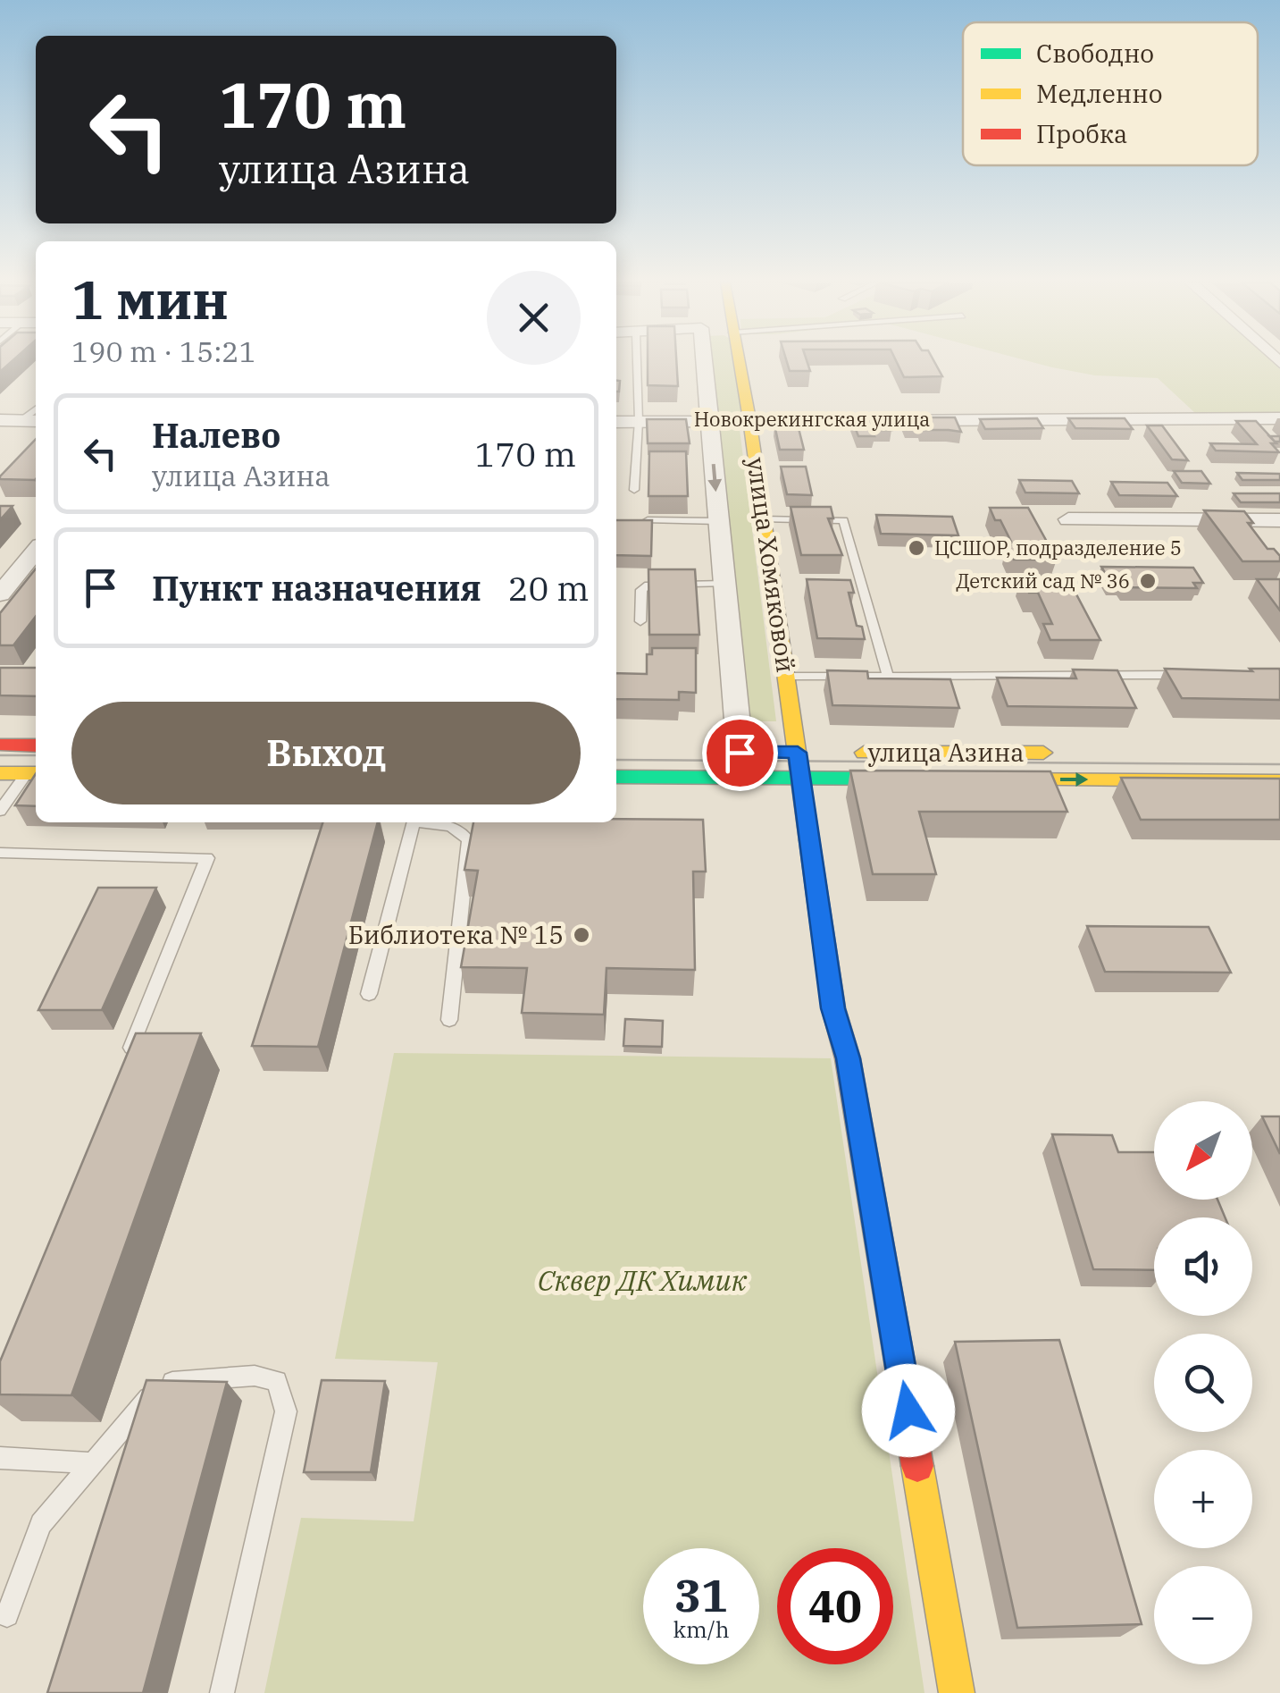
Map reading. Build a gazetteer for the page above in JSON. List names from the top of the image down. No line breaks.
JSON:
{"streets":{"street":["Новокрекингская улица","улица Хомяковой","улица Азина"]},"crossings":[["Новокрекингская улица","улица Хомяковой"],["улица Хомяковой","улица Азина"]],"one_way":["улица Азина"],"parks":["Сквер ДК Химик"],"places":["ЦСШОР, подразделение 5","Детский сад № 36","Библиотека № 15"],"legend":["Свободно","Медленно","Пробка"],"north":"bottom left","page":{"turn":["170 m","улица Азина"],"heading":["1 мин","190 m · 15:21"],"list":[{"name":"Налево","note":"улица Азина","value":"170 m"},{"name":"Пункт назначения","value":"20 m"}],"buttons":"Выход","map_buttons":["+","−"],"speed":"31 km/h","limit":"40"}}
